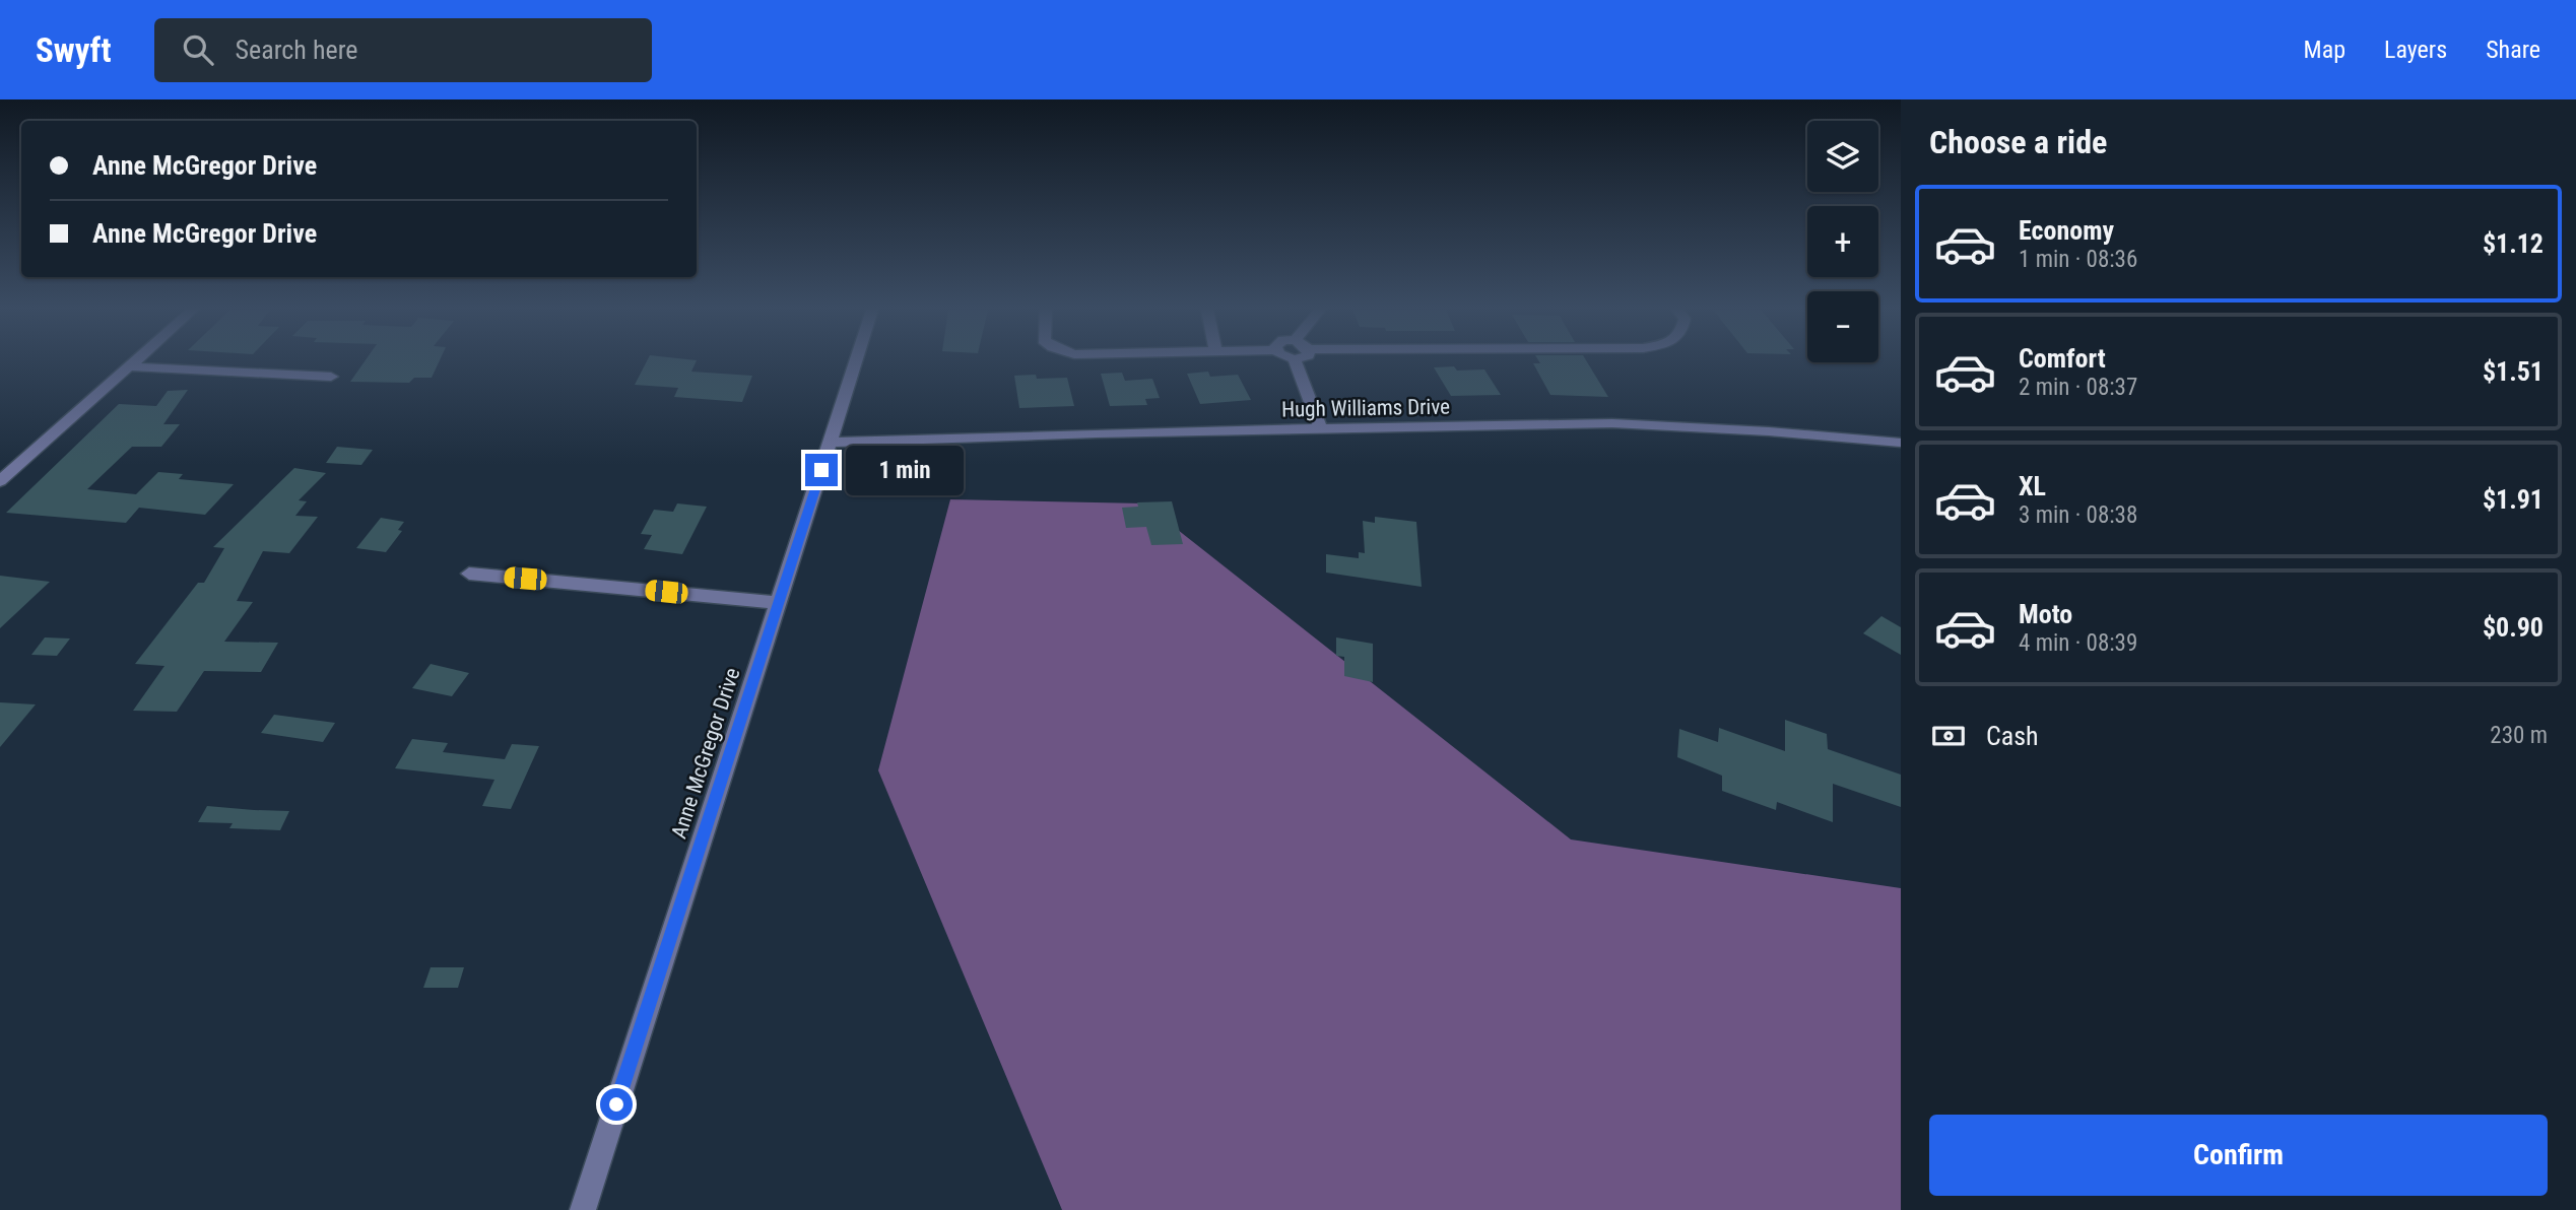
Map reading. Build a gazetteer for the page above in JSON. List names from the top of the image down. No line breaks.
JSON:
{"streets":{"street":["Hugh Williams Drive","Anne McGregor Drive"]},"crossings":[["Hugh Williams Drive","Anne McGregor Drive"]],"page":{"header":"Swyft","search":"Search here","nav":["Map","Layers","Share"],"heading":"Choose a ride","map_buttons":["+","−"],"banner":["Anne McGregor Drive","Anne McGregor Drive"],"list":[{"name":"Economy","note":"1 min · 08:36","value":"$1.12"},{"name":"Comfort","note":"2 min · 08:37","value":"$1.51"},{"name":"XL","note":"3 min · 08:38","value":"$1.91"},{"name":"Moto","note":"4 min · 08:39","value":"$0.90"}],"bubble":"1 min","pay":["Cash","230 m"],"buttons":"Confirm"}}
